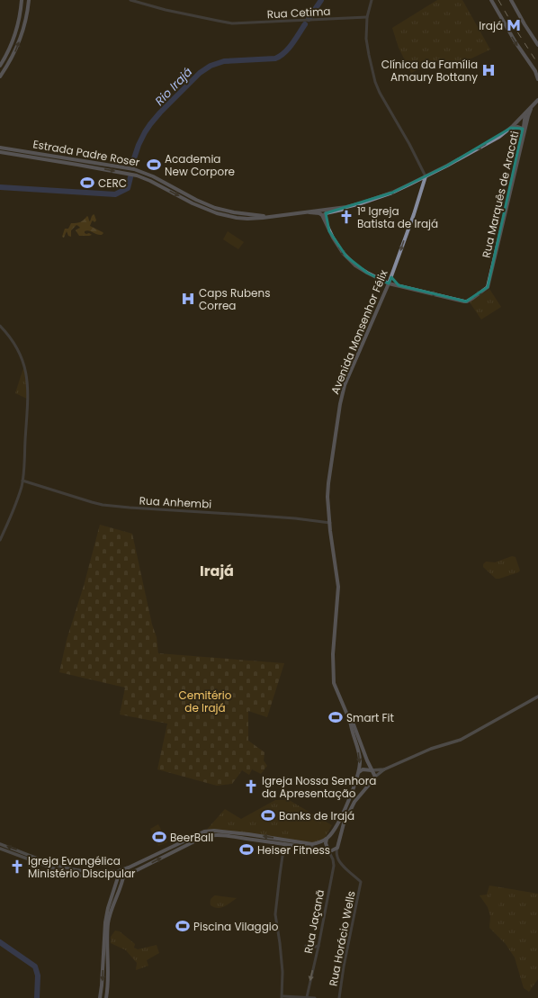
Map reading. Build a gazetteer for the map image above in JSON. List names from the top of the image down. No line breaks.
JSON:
{"streets":{"main road":["Estrada Padre Roser","Rua Marquês de Aracati","Avenida Monsenhor Félix"],"street":["Rua Cetima","Rua Anhembi","Rua Jaçanã","Rua Horácio Wells"]},"crossings":[["Estrada Padre Roser","Avenida Monsenhor Félix"],["Avenida Monsenhor Félix","Rua Anhembi"]],"one_way":["Rua Jaçanã"],"districts":["Irajá"],"water":["Rio Irajá"],"parks":["Cemitério de Irajá"],"places":{"metro station":["Irajá"],"hospital":["Clínica da Família Amaury Bottany","Caps Rubens Correa"],"sports":["Academia New Corpore","CERC","Smart Fit","Banks de Irajá","BeerBall","Heiser Fitness","Piscina Vilaggio"],"church":["1ª Igreja Batista de Irajá","Igreja Nossa Senhora da Apresentação","Igreja Evangélica Ministério Discipular"]}}
